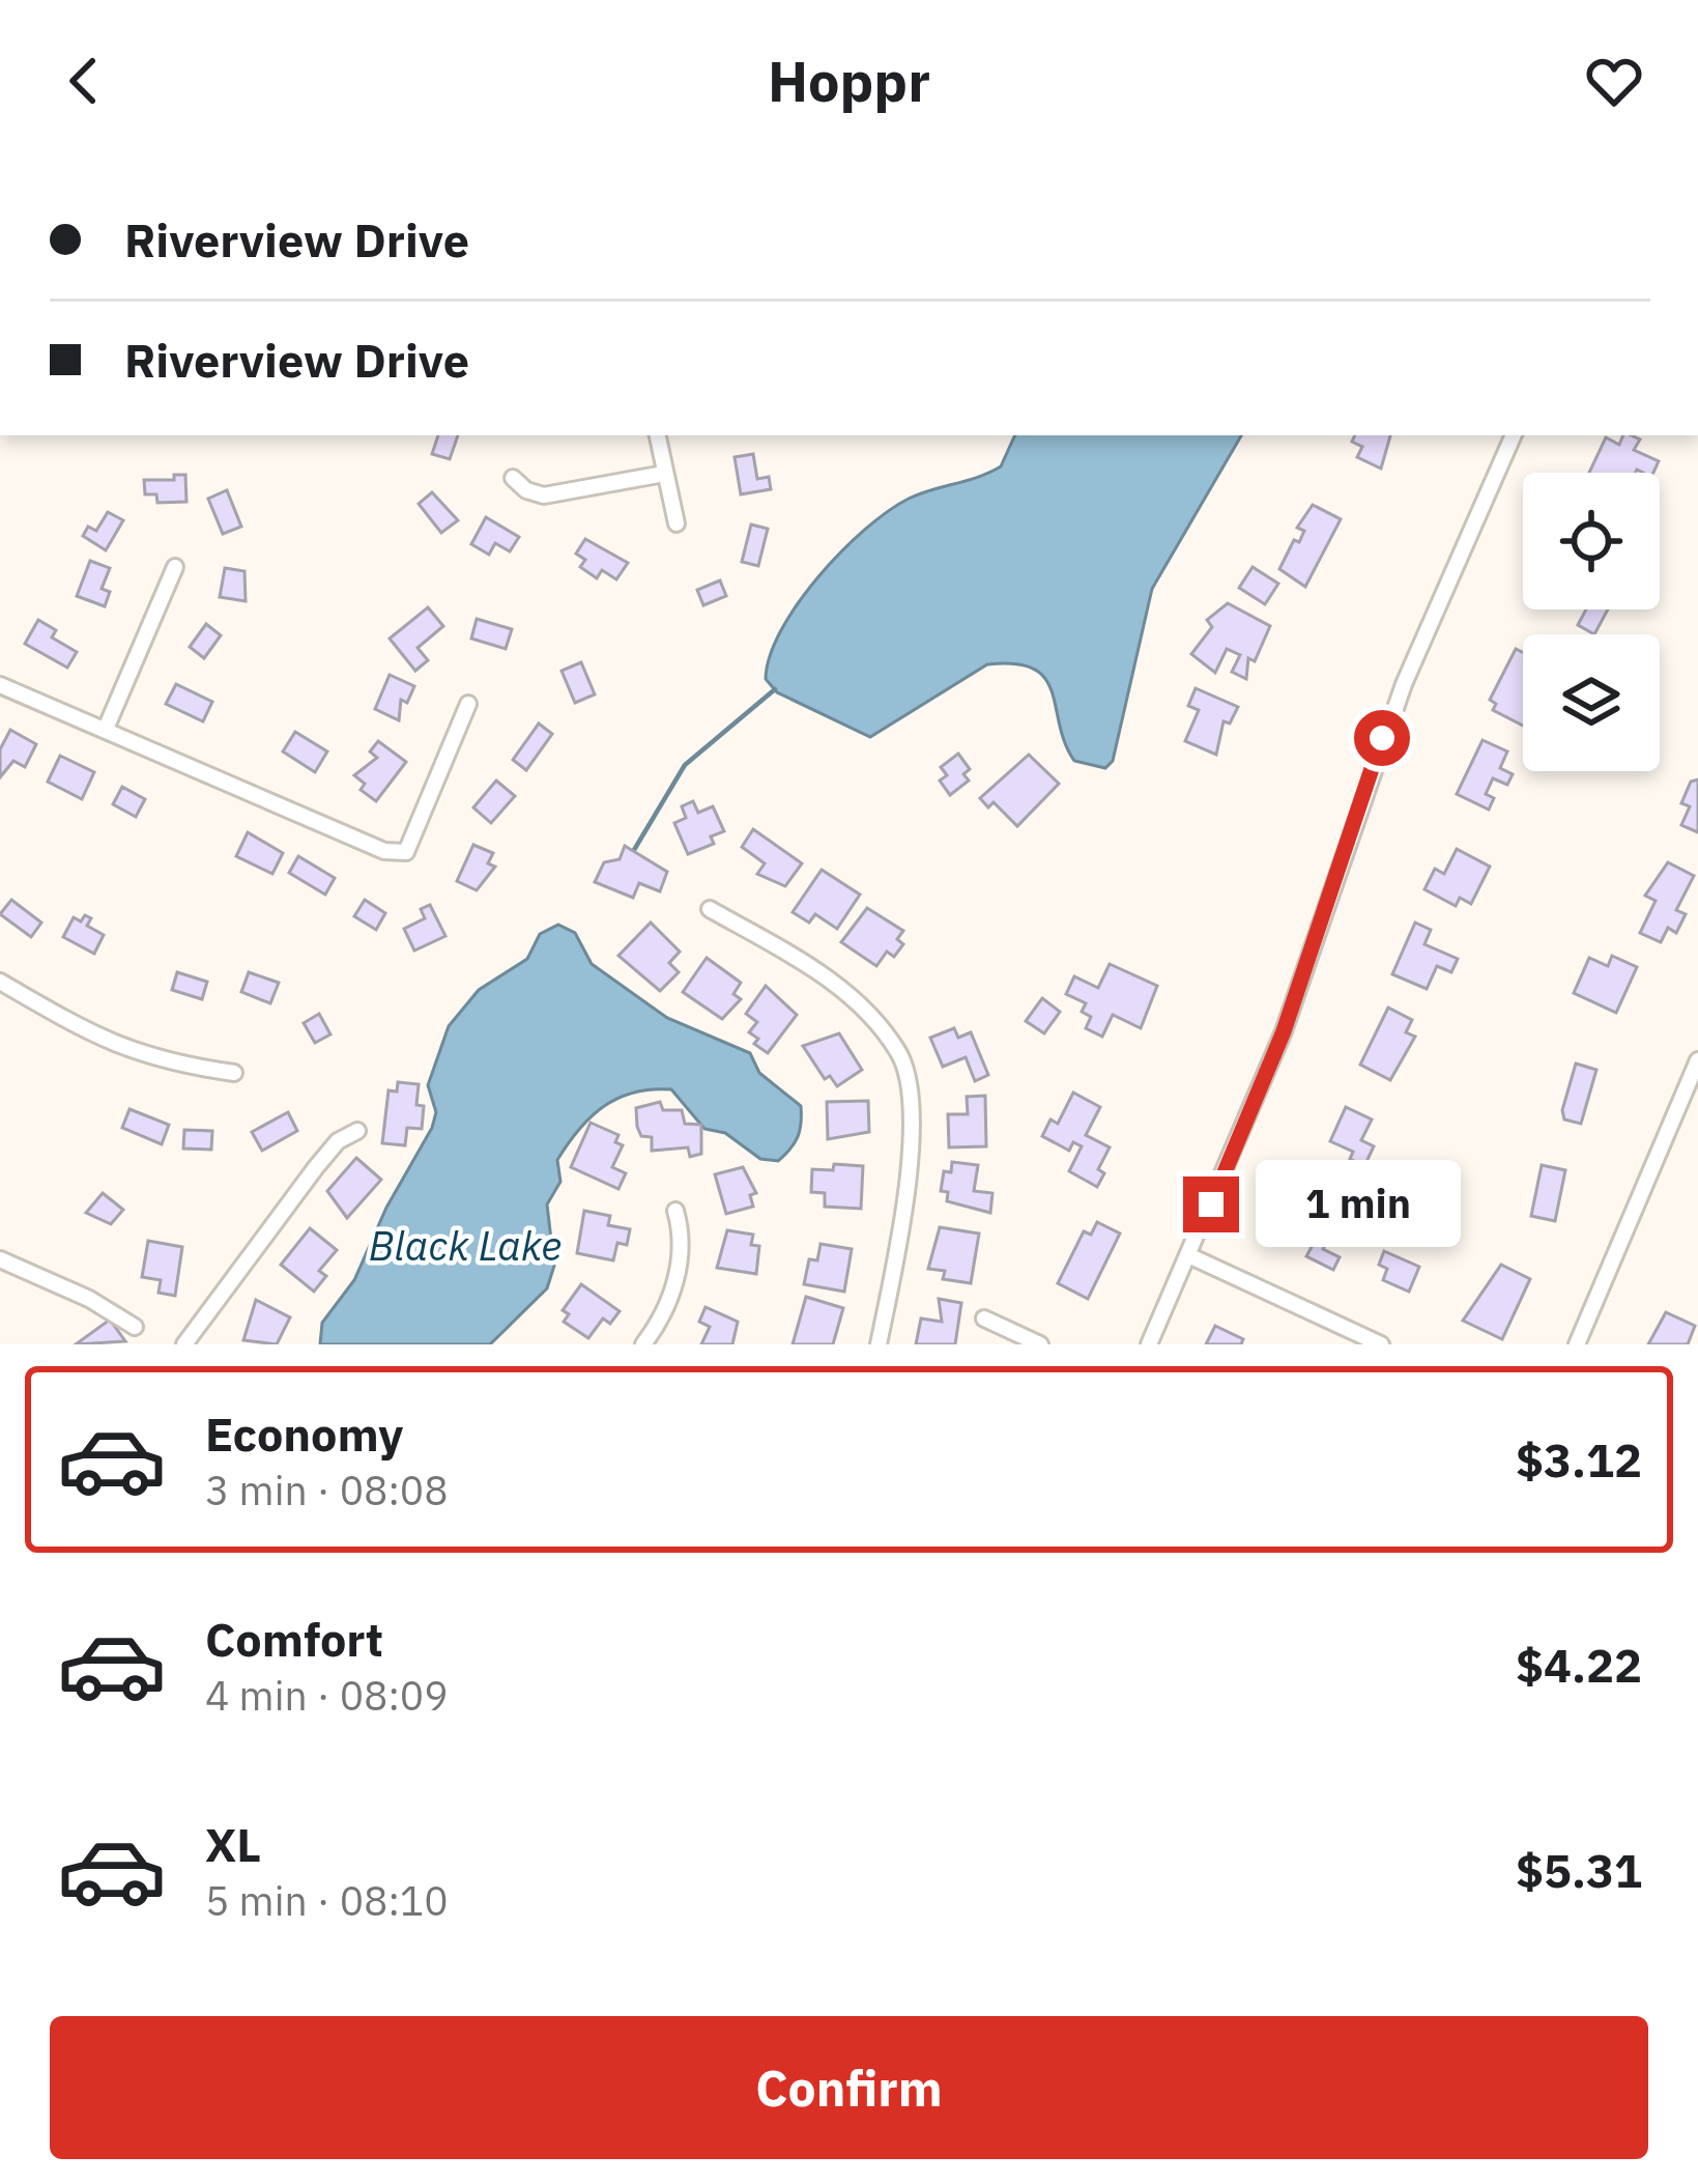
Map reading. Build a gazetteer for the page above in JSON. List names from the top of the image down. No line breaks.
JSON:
{"water":["Black Lake"],"page":{"header":"Hoppr","banner":["Riverview Drive","Riverview Drive"],"bubble":"1 min","list":[{"name":"Economy","note":"3 min · 08:08","value":"$3.12"},{"name":"Comfort","note":"4 min · 08:09","value":"$4.22"},{"name":"XL","note":"5 min · 08:10","value":"$5.31"}],"buttons":"Confirm"}}
